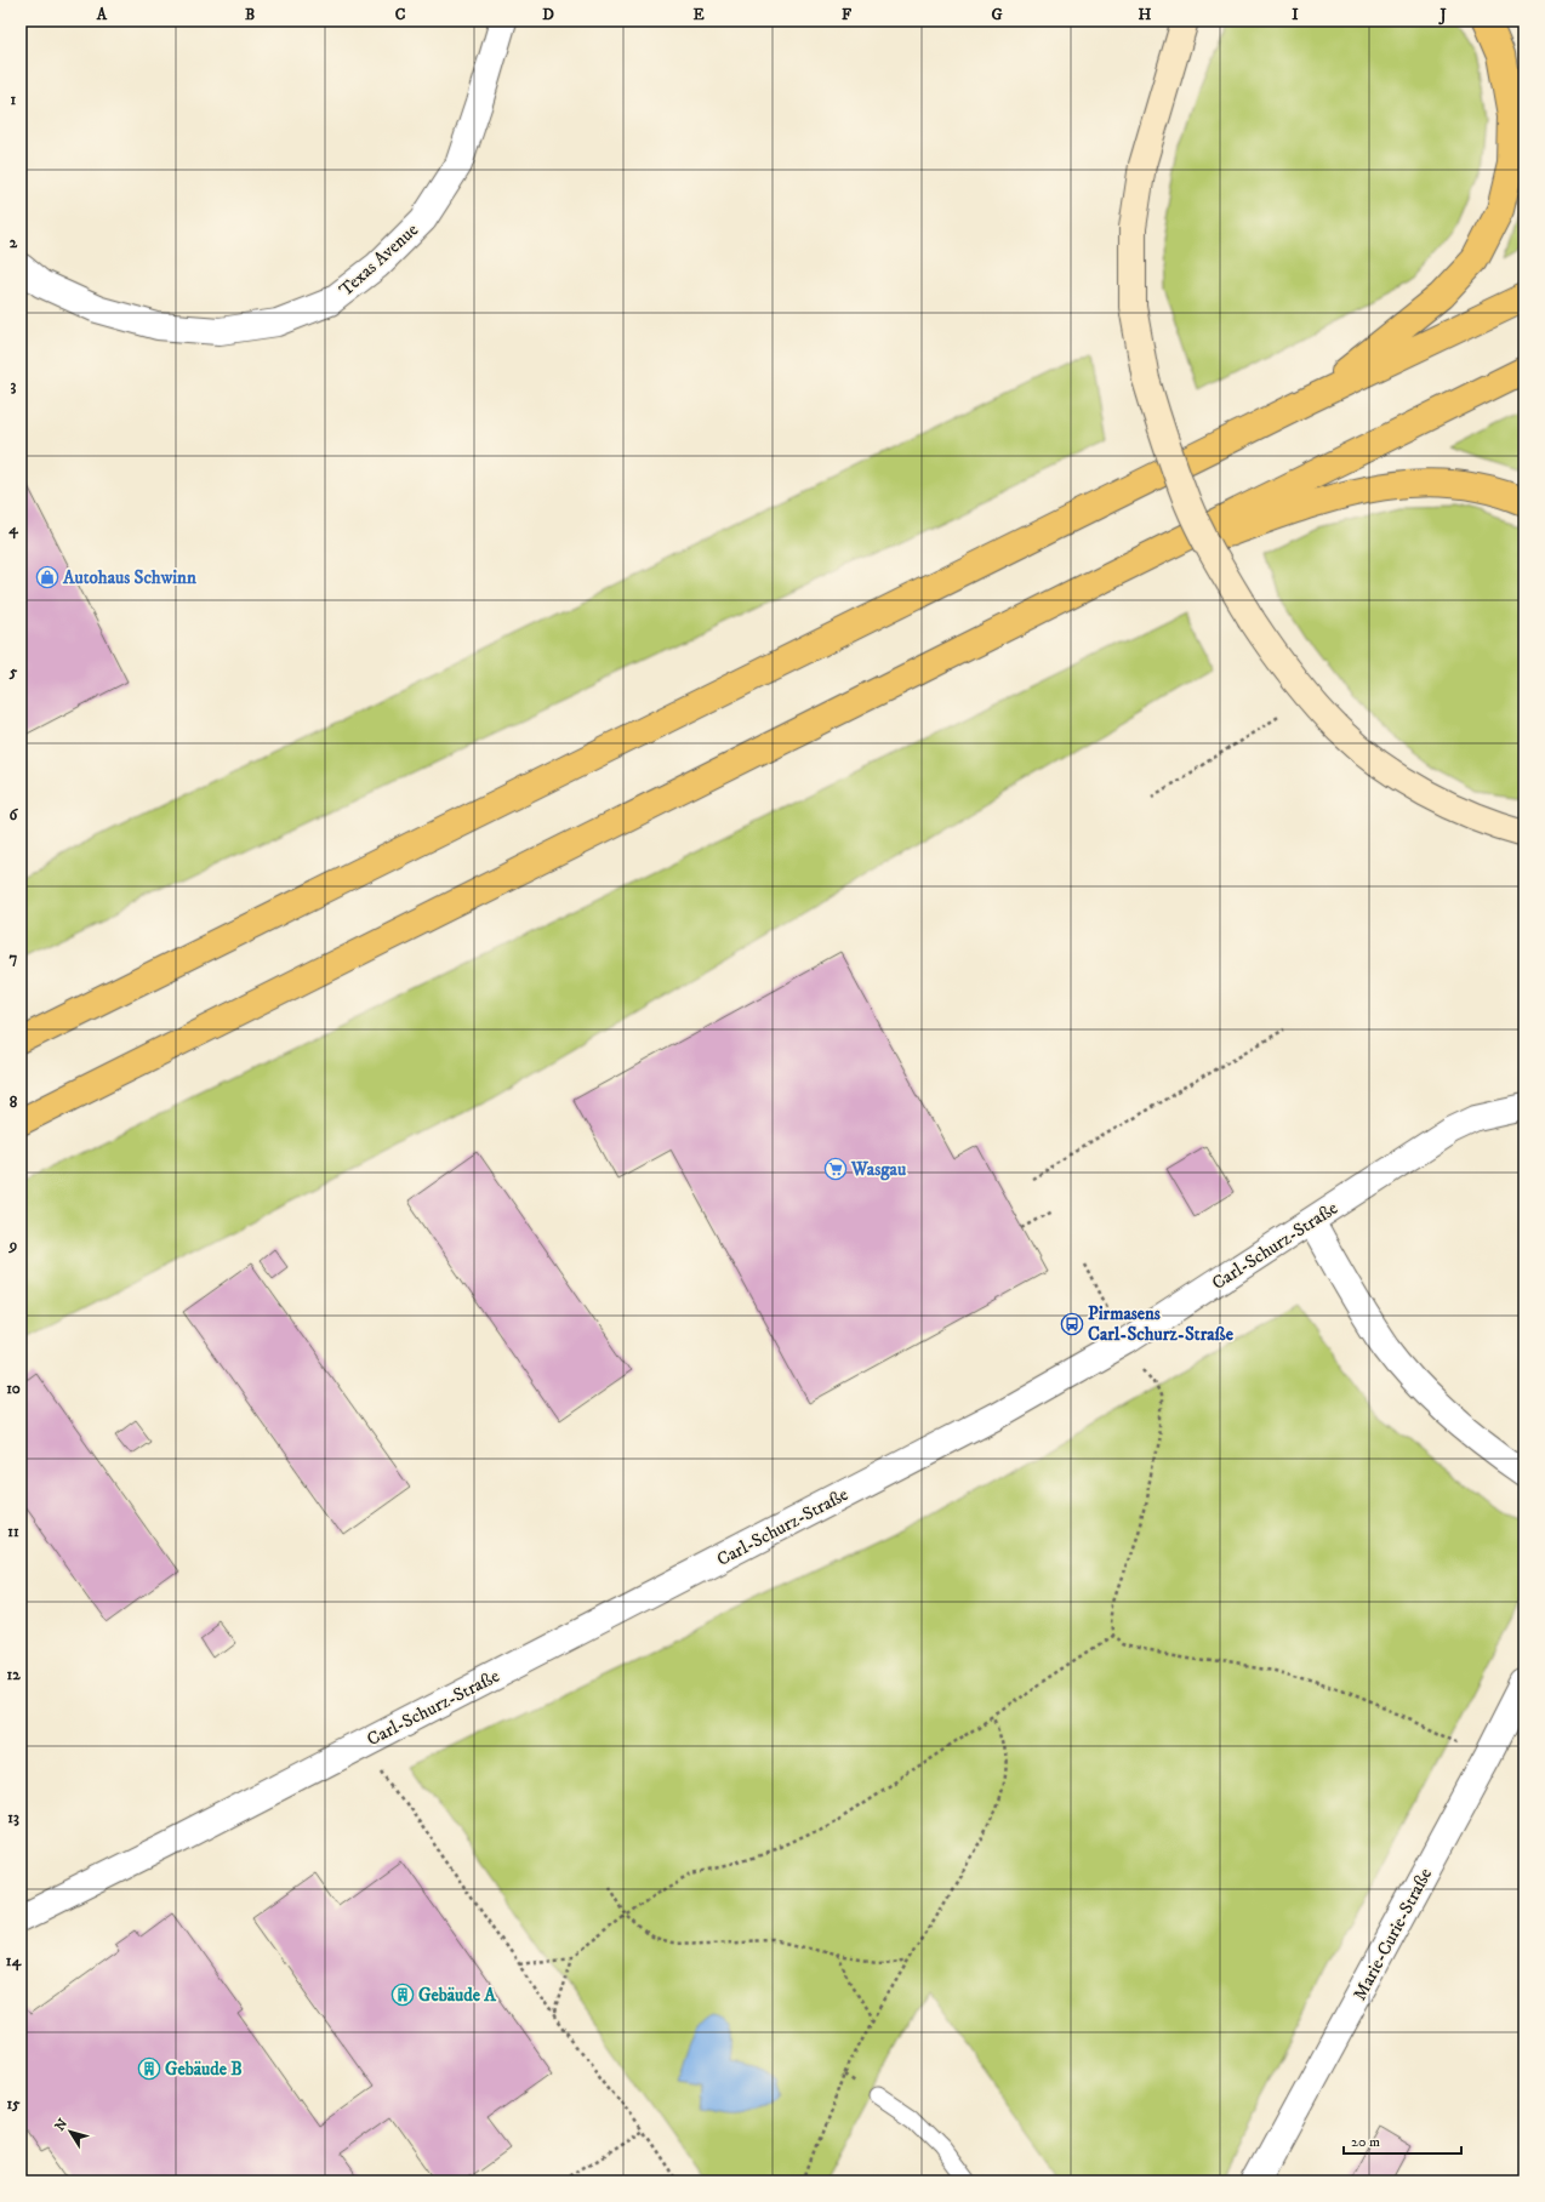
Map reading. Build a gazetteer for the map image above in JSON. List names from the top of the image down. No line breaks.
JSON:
{"streets":{"street":["Texas Avenue","Carl-Schurz-Straße","Marie-Curie-Straße"]},"places":{"shop":["Autohaus Schwinn"],"supermarket":["Wasgau"],"bus stop":["Pirmasens Carl-Schurz-Straße"],"building":["Gebäude A","Gebäude B"]},"scale_bar":"20 m","north":"top left","grid":{"columns":["A","B","C","D","E","F","G","H","I","J"],"rows":["1","2","3","4","5","6","7","8","9","10","11","12","13","14","15"]}}
